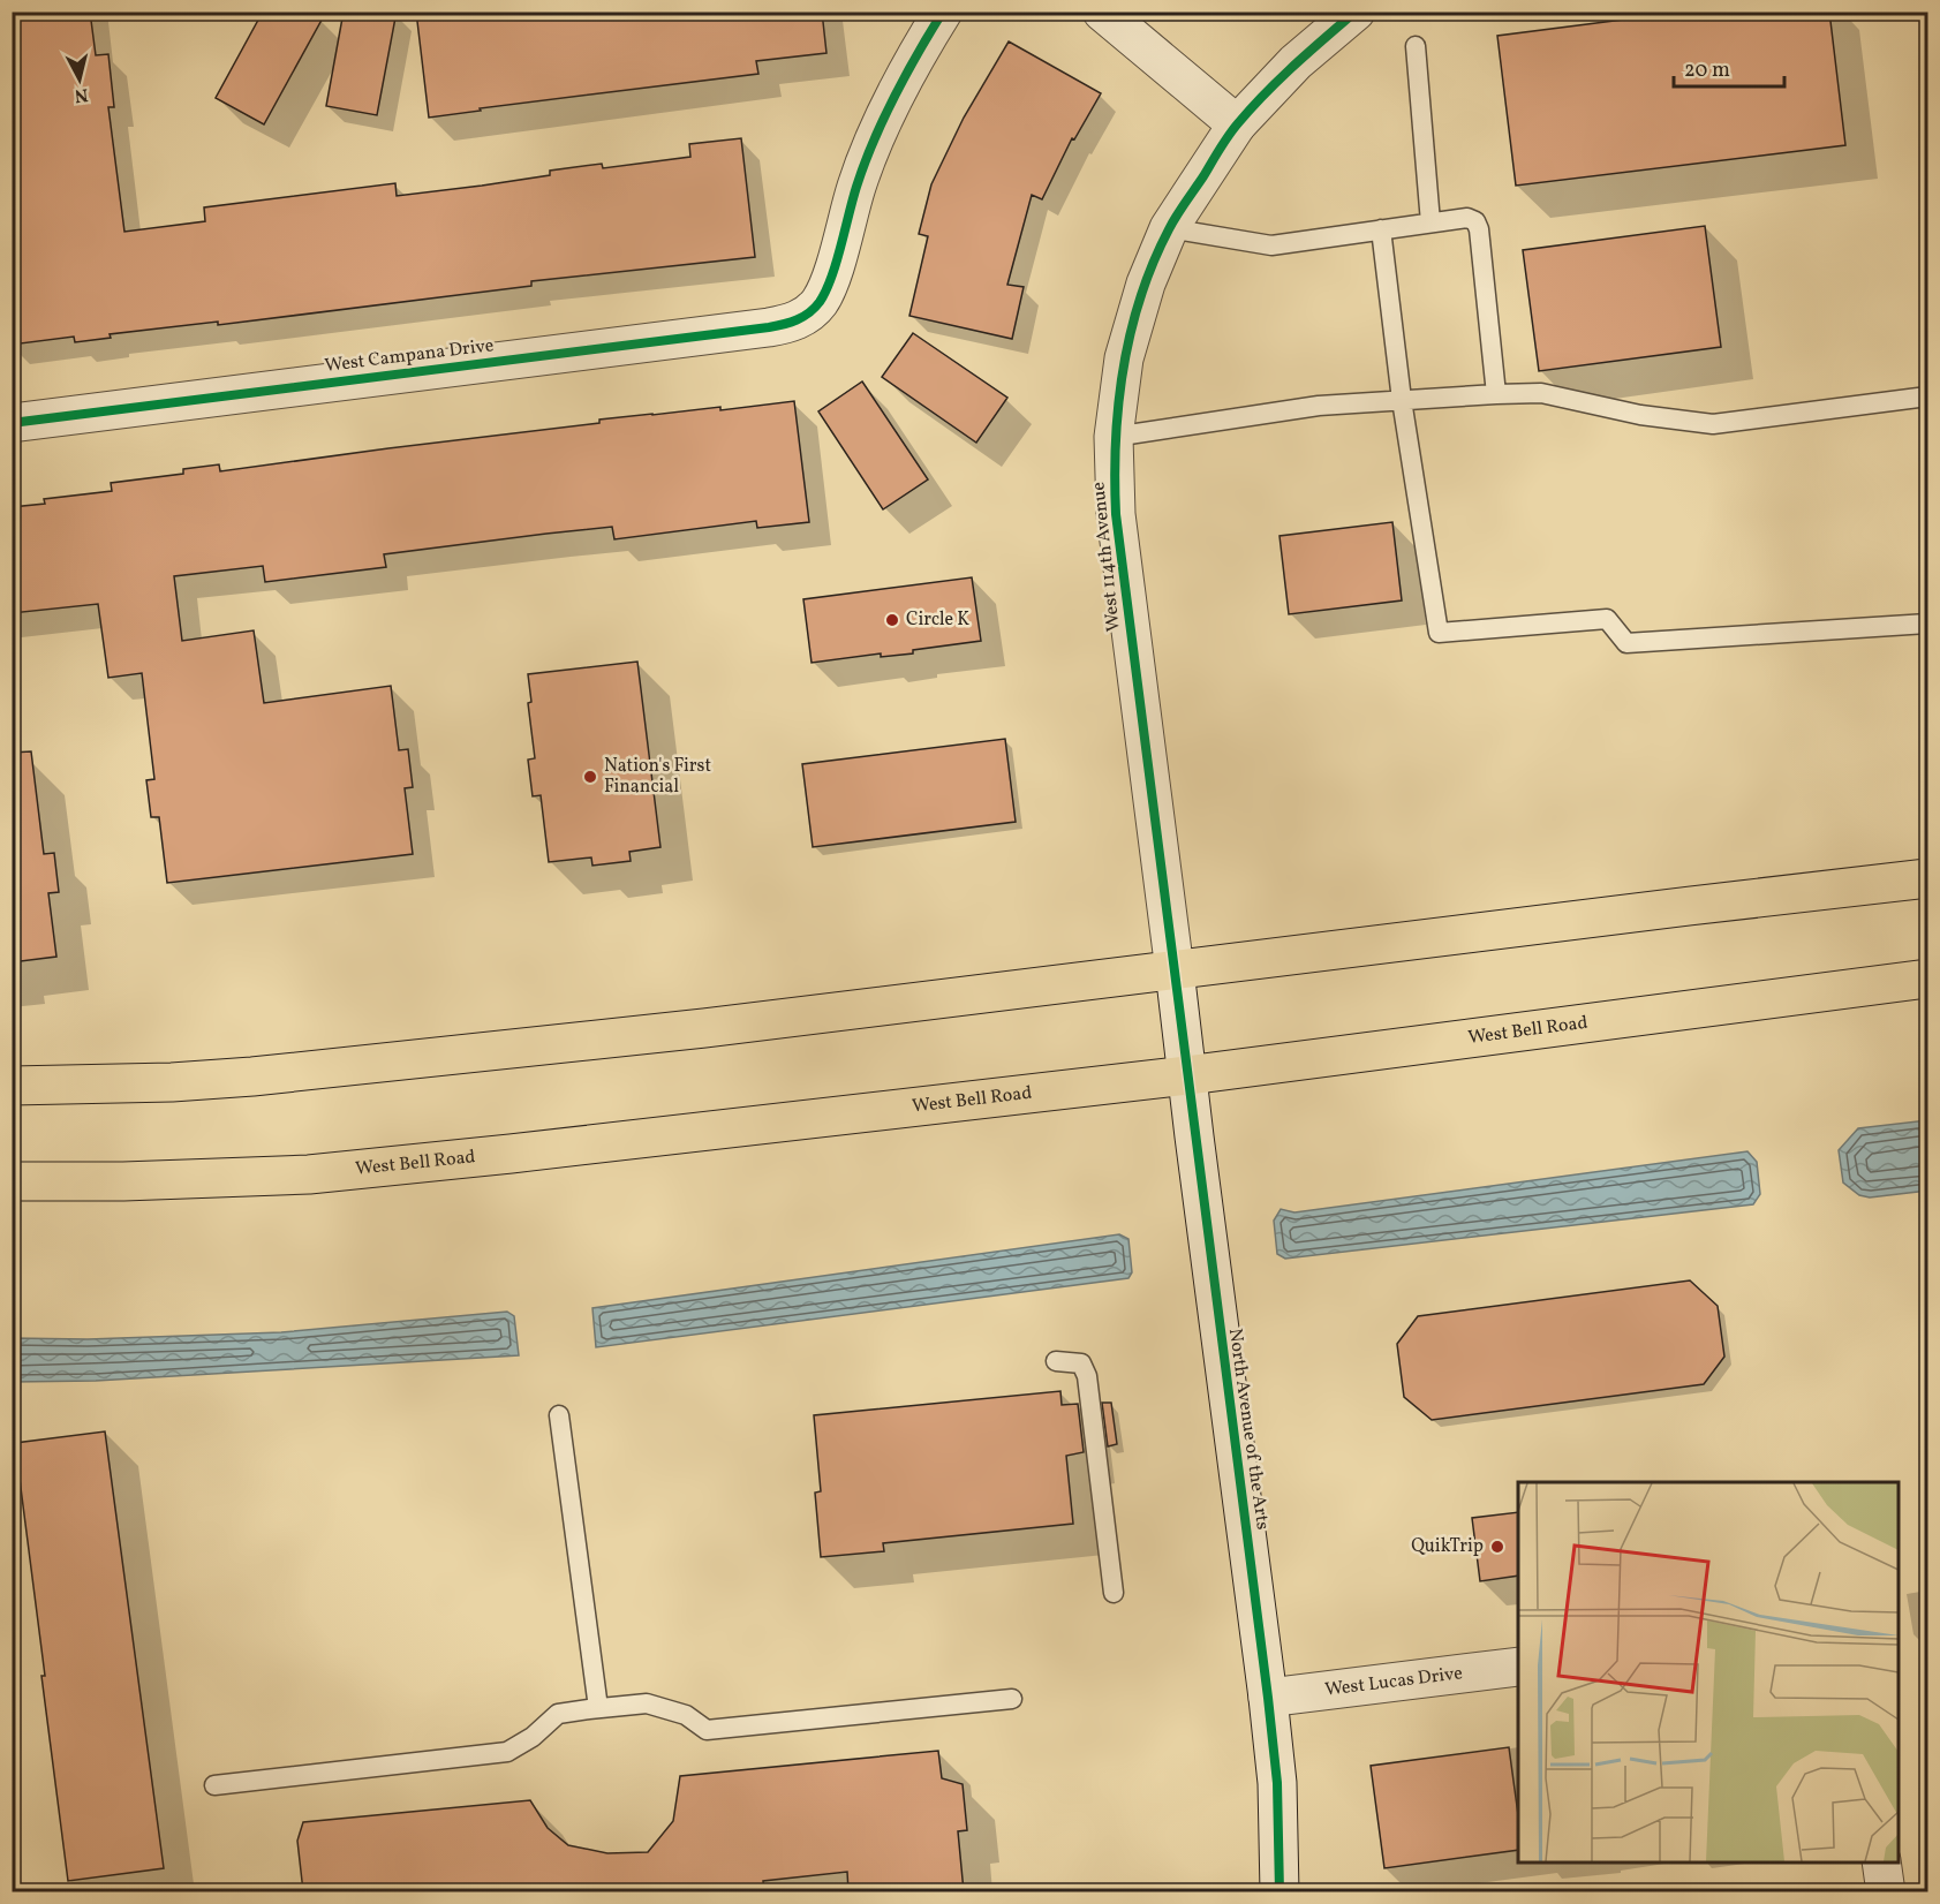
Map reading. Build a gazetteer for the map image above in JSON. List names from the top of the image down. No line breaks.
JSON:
{"streets":{"main road":["West Bell Road"],"street":["West Campana Drive","West 114th Avenue","North Avenue of the Arts","West Lucas Drive"]},"crossings":[["West 114th Avenue","North Avenue of the Arts"],["West Bell Road","North Avenue of the Arts"],["North Avenue of the Arts","West Lucas Drive"]],"places":["Circle K","Nation's First Financial","QuikTrip"],"scale_bar":"20 m","north":"bottom"}
